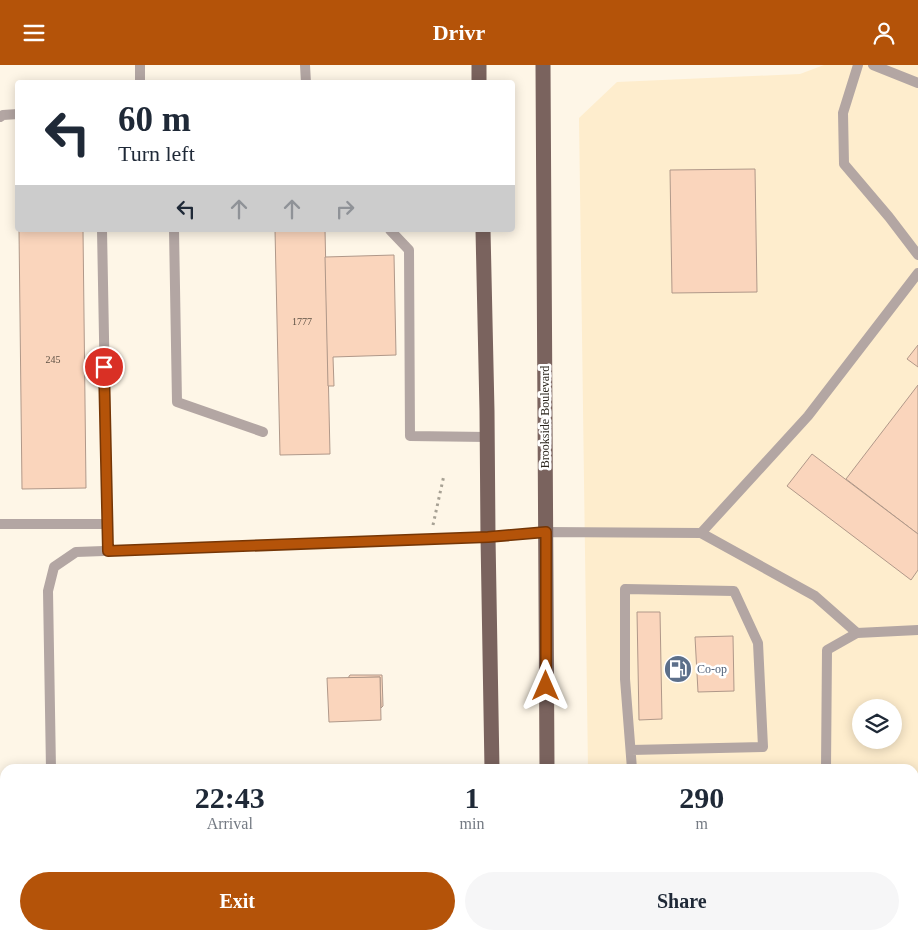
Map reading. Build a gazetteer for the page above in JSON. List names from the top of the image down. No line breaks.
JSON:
{"streets":{"main road":["Brookside Boulevard"]},"places":{"fuel station":["Co-op"]},"house_numbers":["1777","245"],"page":{"header":"Drivr","turn":["60 m","Turn left"],"eta":["22:43","Arrival","1","min","290","m"],"buttons":["Exit","Share"]}}
